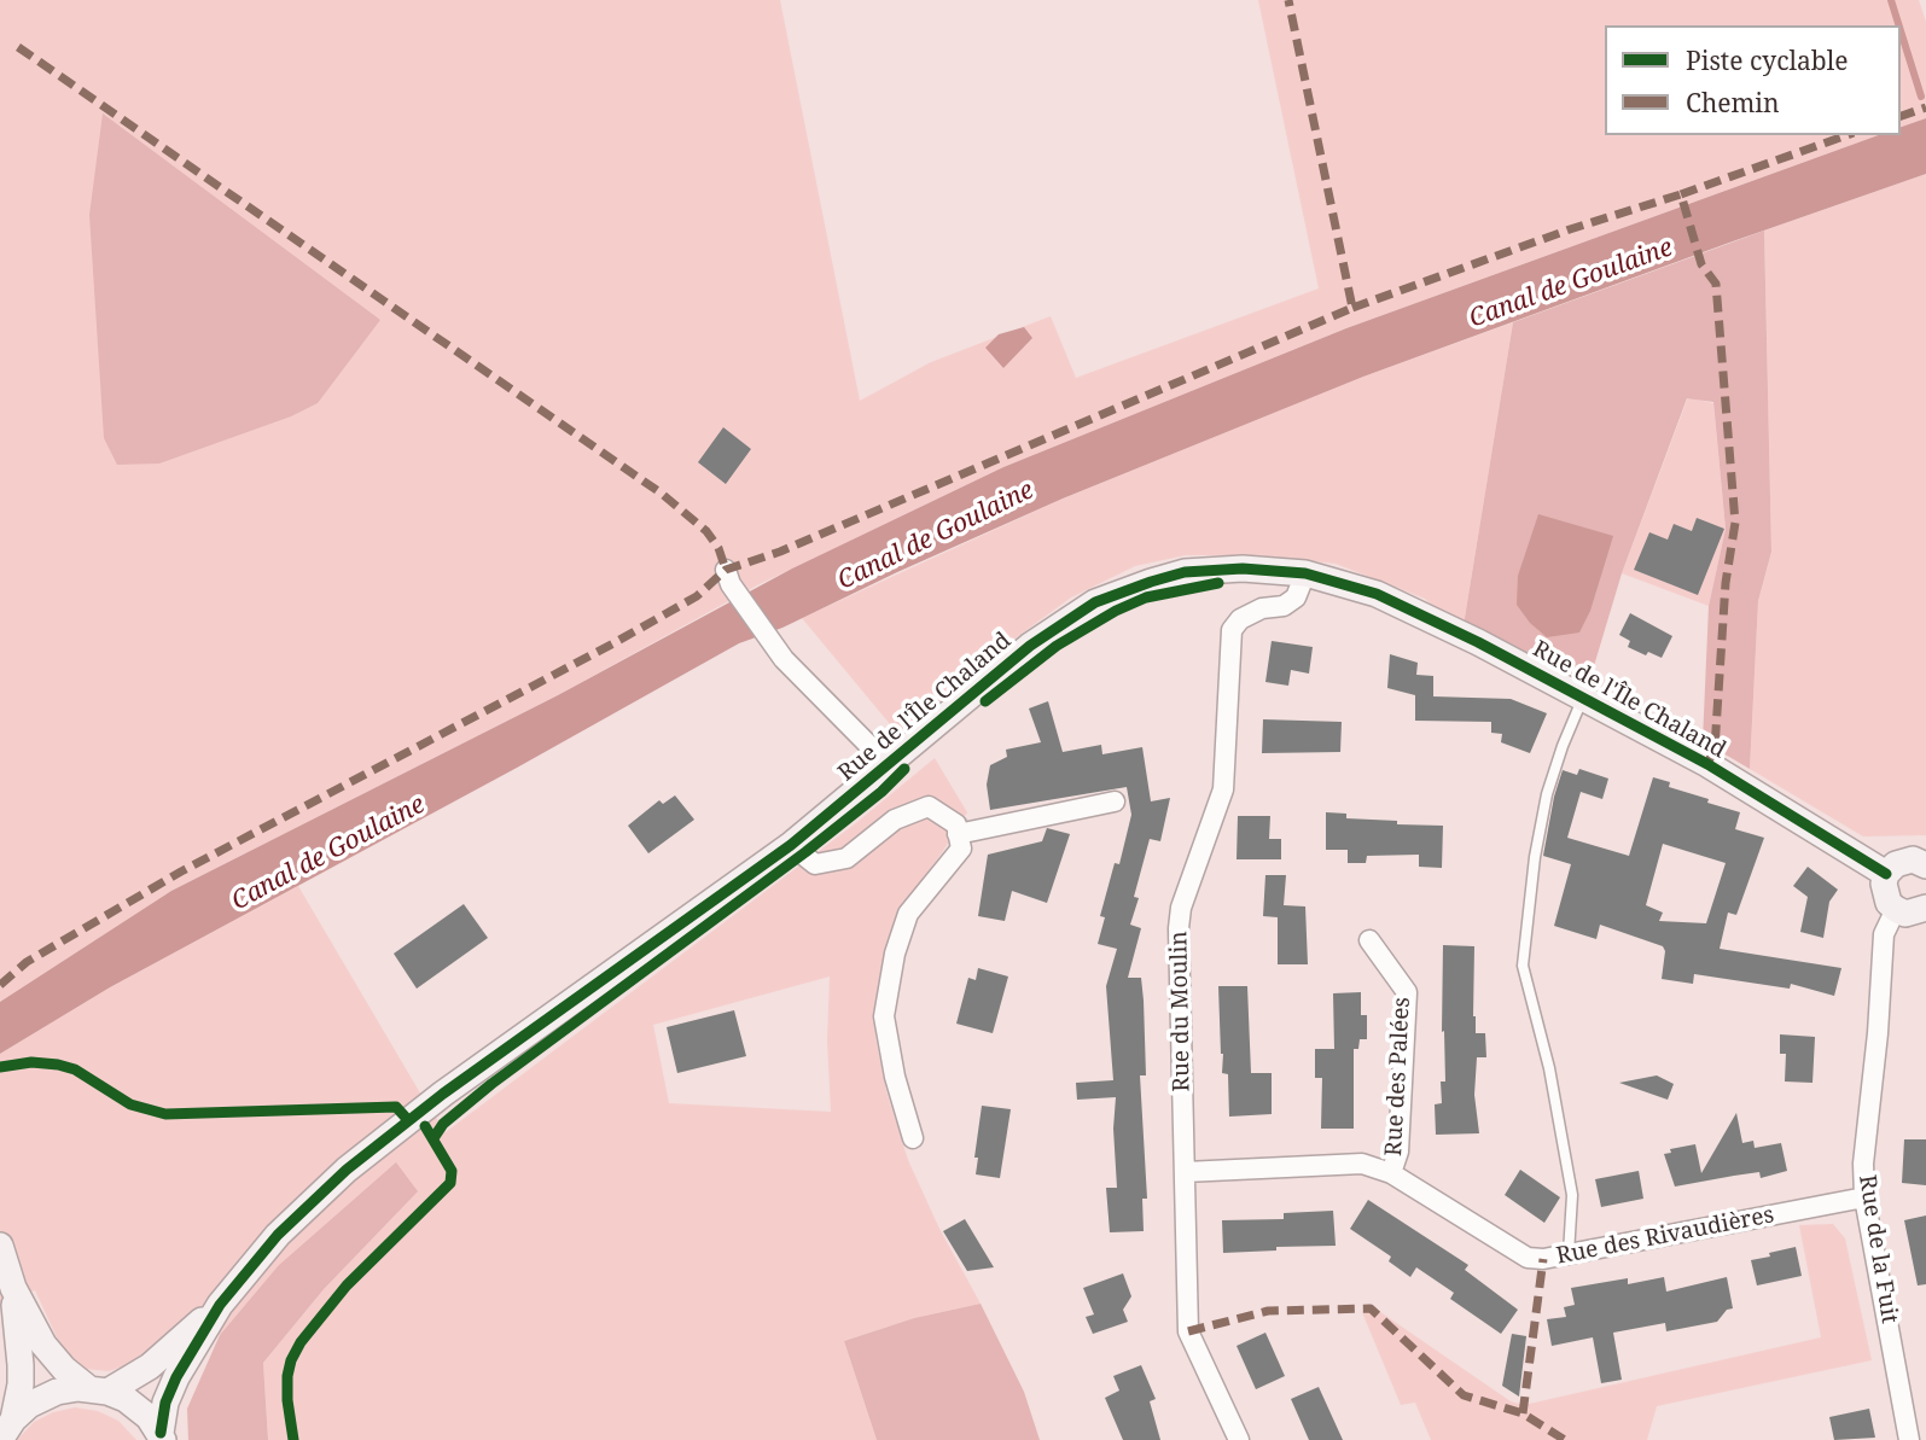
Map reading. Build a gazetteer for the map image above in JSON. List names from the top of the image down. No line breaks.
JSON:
{"streets":{"street":["Rue de l'Île Chaland","Rue du Moulin","Rue des Palées","Rue des Rivaudières","Rue de la Fuit"]},"crossings":[["Rue de l'Île Chaland","Rue du Moulin"],["Rue du Moulin","Rue des Rivaudières"],["Rue des Palées","Rue des Rivaudières"],["Rue des Rivaudières","Rue de la Fuit"]],"water":["Canal de Goulaine"],"legend":["Piste cyclable","Chemin"]}
